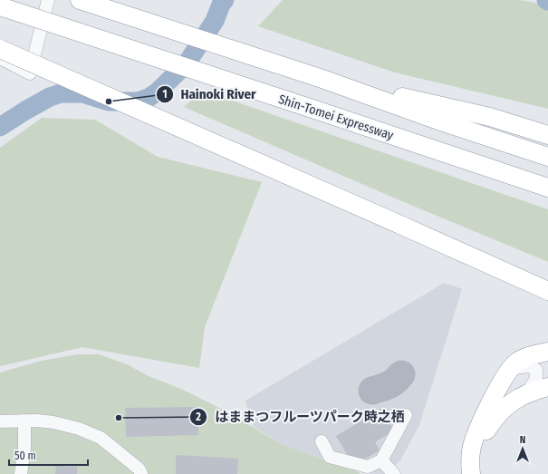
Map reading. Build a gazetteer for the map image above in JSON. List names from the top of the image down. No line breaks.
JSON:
{"streets":{"highway":["Shin-Tomei Expressway"]},"places":["Hainoki River","はままつフルーツパーク時之栖"],"scale_bar":"50 m","north":"top"}
